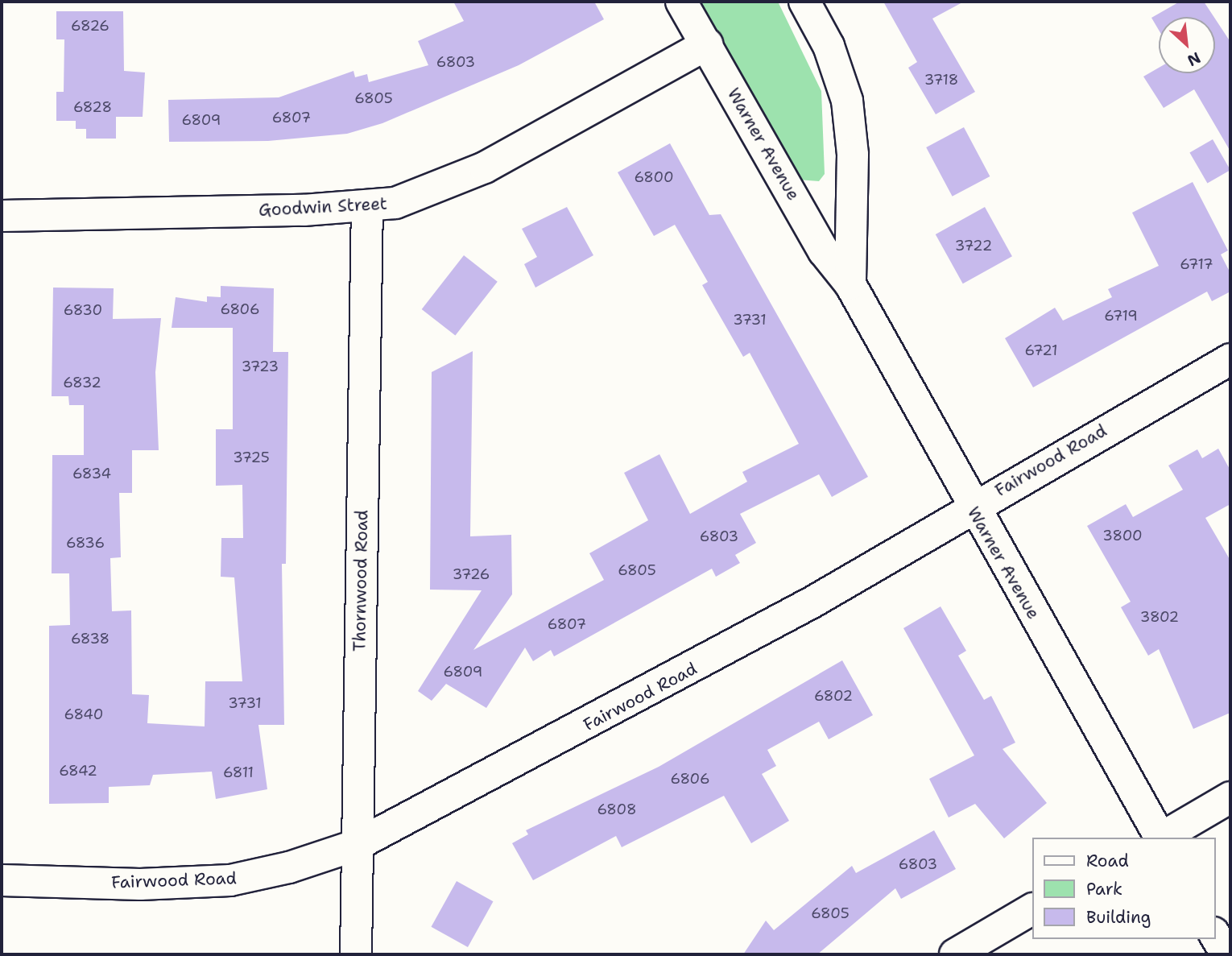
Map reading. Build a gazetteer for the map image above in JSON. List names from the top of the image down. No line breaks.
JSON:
{"streets":{"street":["Warner Avenue","Goodwin Street","Fairwood Road","Thornwood Road"]},"crossings":[["Warner Avenue","Goodwin Street"],["Warner Avenue","Fairwood Road"],["Goodwin Street","Thornwood Road"],["Fairwood Road","Thornwood Road"]],"house_numbers":["6826","6803","3718","6805","6828","6807","6809","6800","3722","6717","6806","6830","6719","3731","6721","3723","6832","3725","6834","3800","6803","6836","6805","3726","3802","6807","6838","6809","6802","3731","6840","6842","6811","6806","6808","6803","6805"],"legend":["Road","Park","Building"],"north":"bottom right"}
